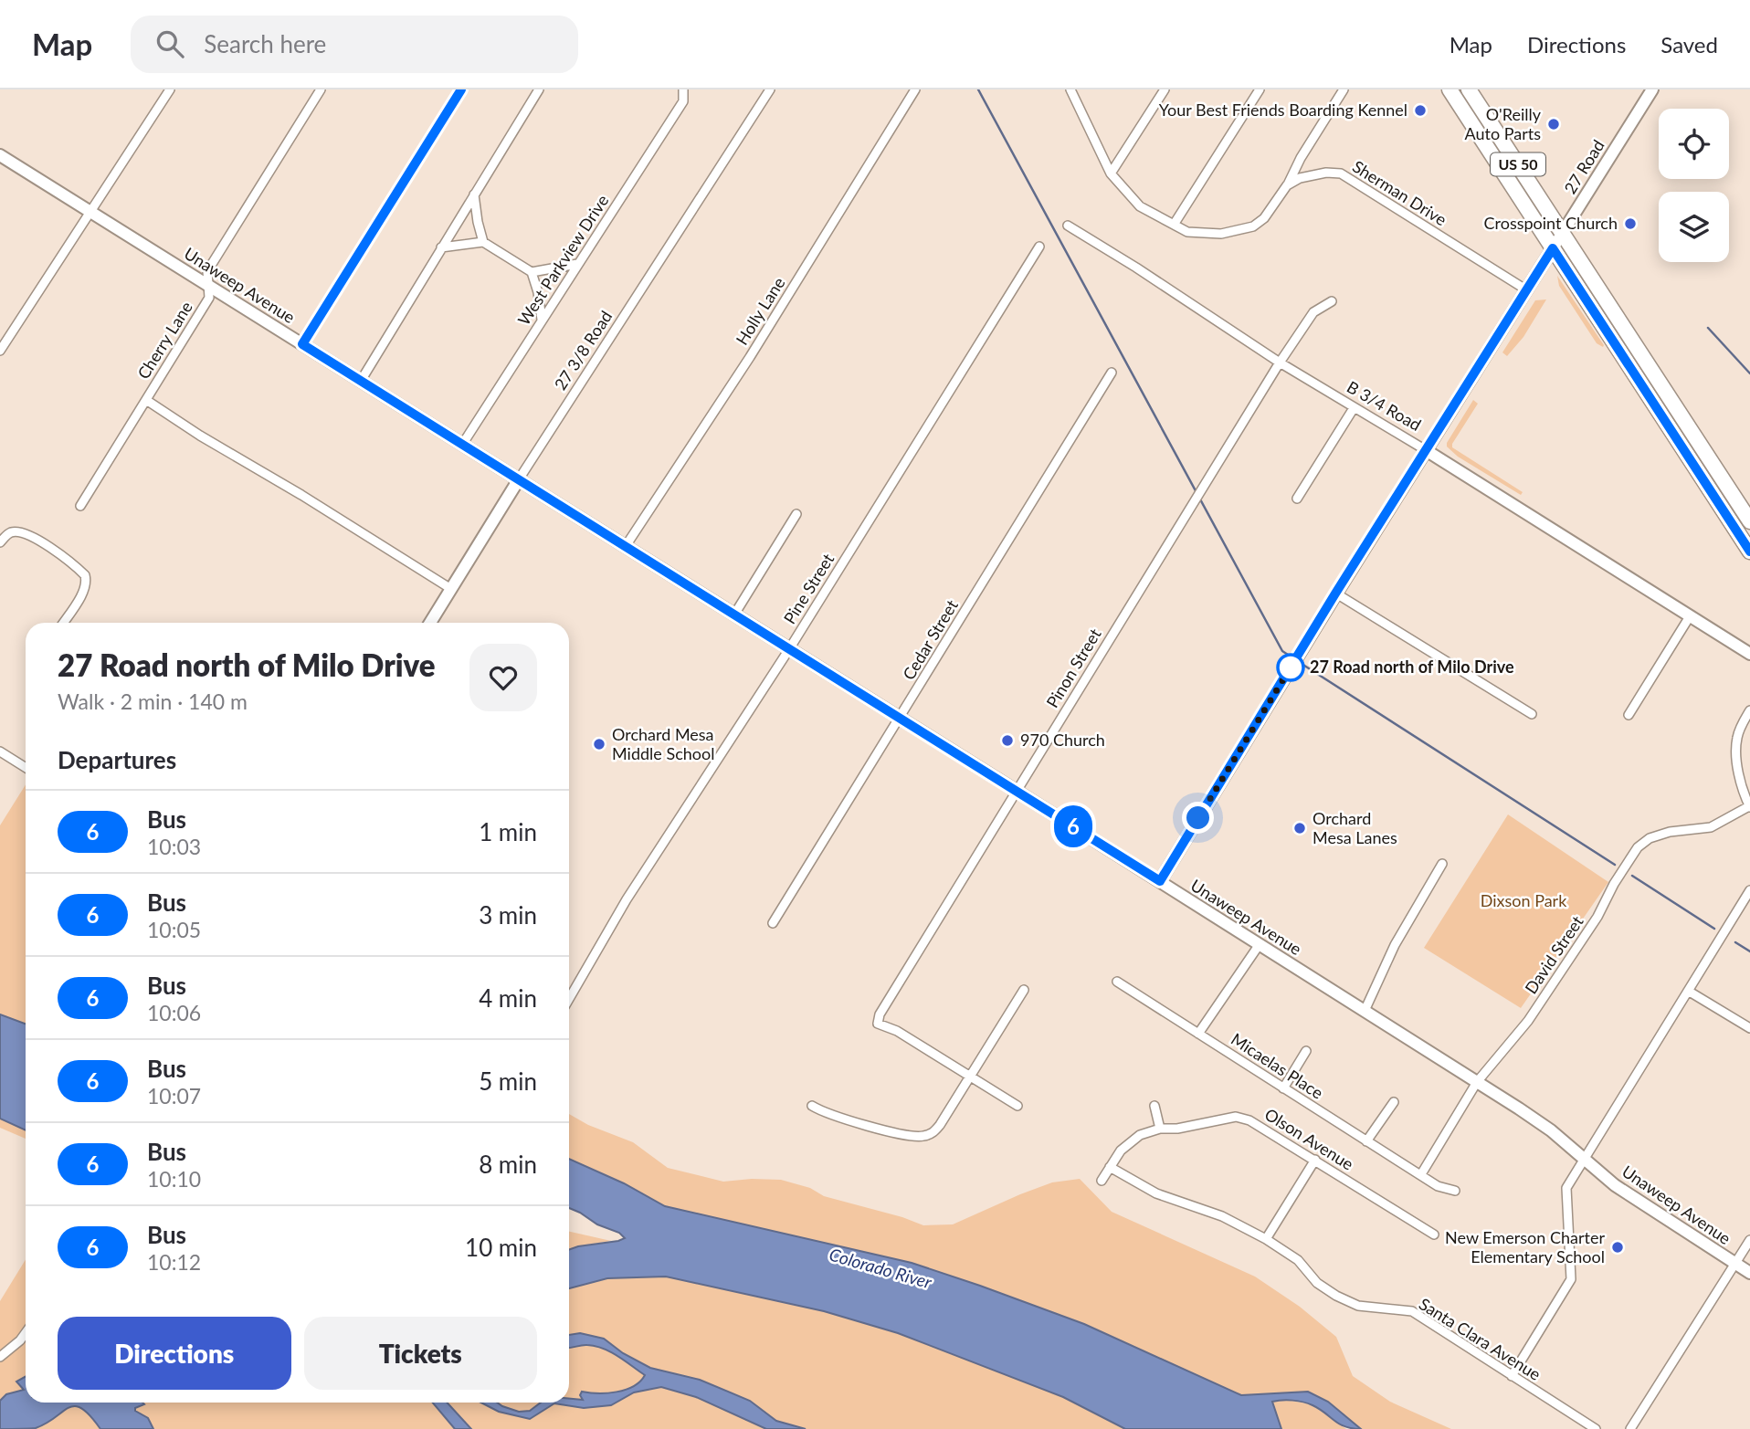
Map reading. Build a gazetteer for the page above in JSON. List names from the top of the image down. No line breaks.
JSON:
{"streets":{"highway":["US 50"],"main road":["27 Road","Unaweep Avenue","27 3/8 Road","B 3/4 Road"],"street":["Sherman Drive","West Parkview Drive","Holly Lane","Cherry Lane","Pine Street","Cedar Street","Pinon Street","David Street","Micaelas Place","Olson Avenue","Santa Clara Avenue"]},"crossings":[["US 50","27 Road"],["27 Road","Sherman Drive"],["27 Road","Unaweep Avenue"],["27 Road","B 3/4 Road"],["West Parkview Drive","Unaweep Avenue"],["Unaweep Avenue","Holly Lane"],["Unaweep Avenue","Cherry Lane"],["Unaweep Avenue","27 3/8 Road"],["Unaweep Avenue","Pine Street"],["Unaweep Avenue","Cedar Street"],["Unaweep Avenue","Pinon Street"],["Unaweep Avenue","David Street"],["B 3/4 Road","Pinon Street"],["David Street","Micaelas Place"],["Olson Avenue","Santa Clara Avenue"]],"water":["Colorado River"],"parks":["Dixson Park"],"places":["Your Best Friends Boarding Kennel","O'Reilly Auto Parts","Crosspoint Church","27 Road north of Milo Drive","970 Church","Orchard Mesa Middle School","Orchard Mesa Lanes","New Emerson Charter Elementary School"],"lines":["bus line 6"],"page":{"header":"Map","search":"Search here","nav":["Map","Directions","Saved"],"on_map":"6","heading":[["27 Road north of Milo Drive","Walk · 2 min · 140 m"],"Departures"],"list":[{"mark":"6","name":"Bus","note":"10:03","value":"1 min"},{"mark":"6","name":"Bus","note":"10:05","value":"3 min"},{"mark":"6","name":"Bus","note":"10:06","value":"4 min"},{"mark":"6","name":"Bus","note":"10:07","value":"5 min"},{"mark":"6","name":"Bus","note":"10:10","value":"8 min"},{"mark":"6","name":"Bus","note":"10:12","value":"10 min"}],"buttons":["Directions","Tickets"]}}
